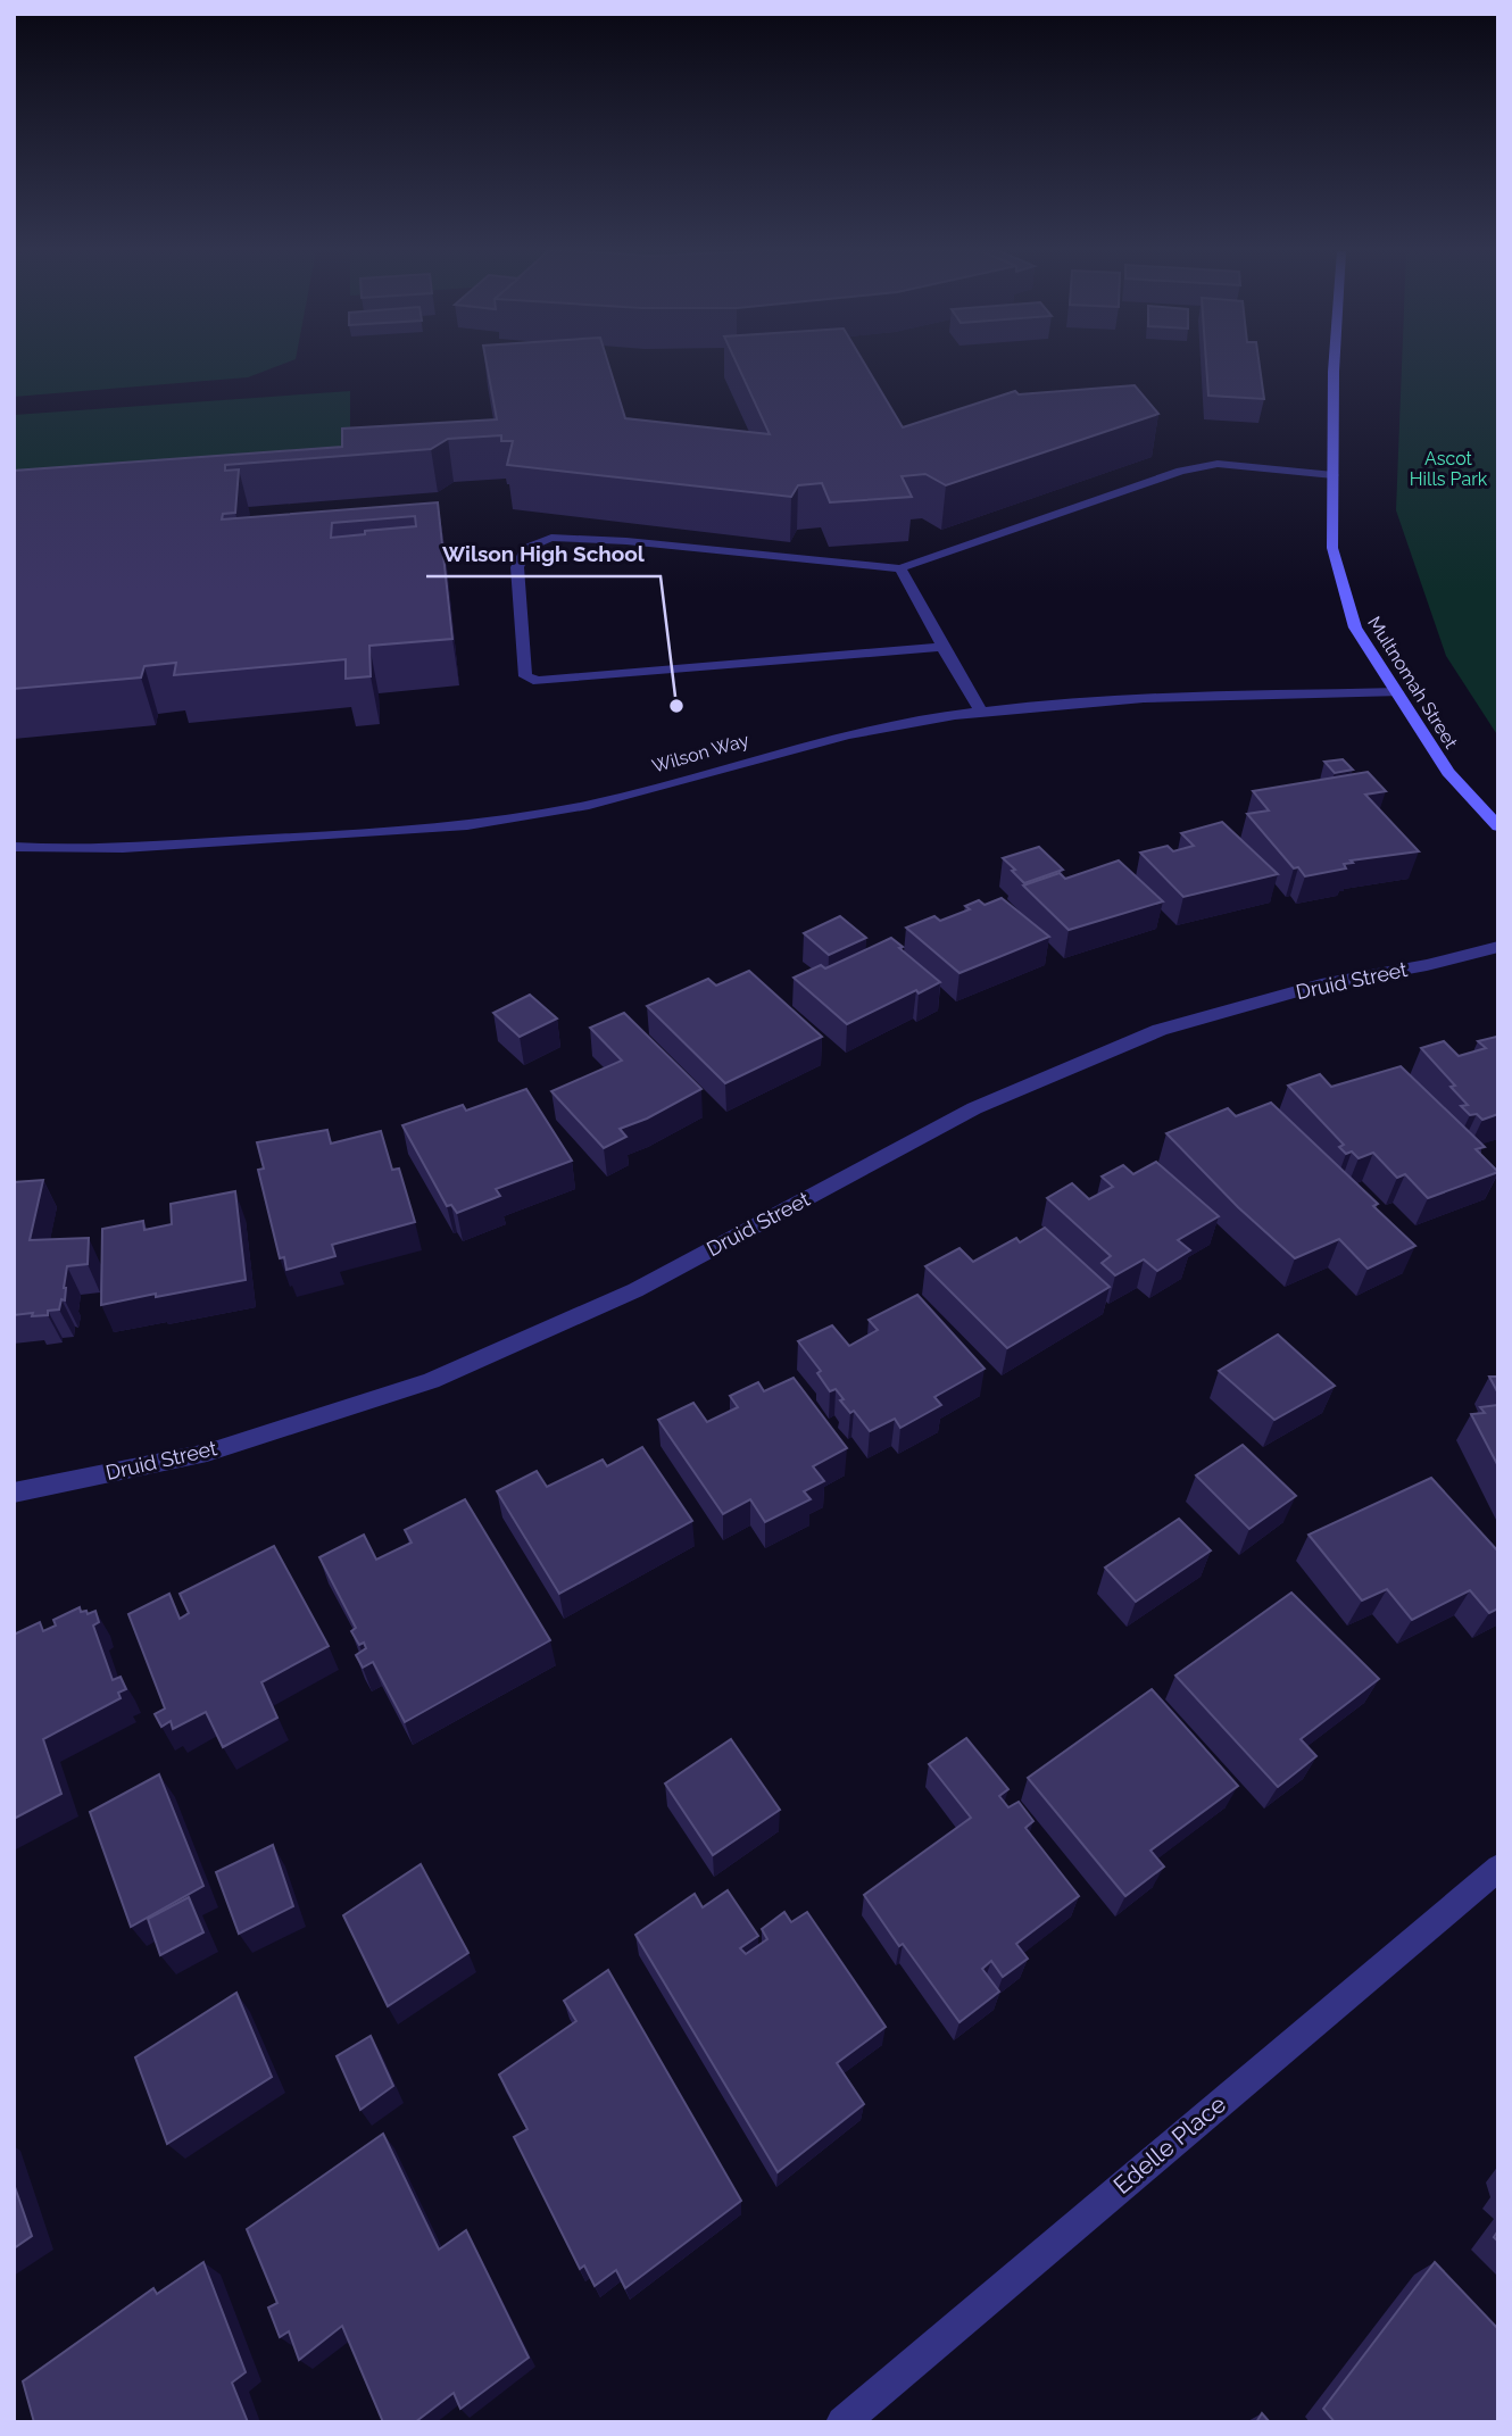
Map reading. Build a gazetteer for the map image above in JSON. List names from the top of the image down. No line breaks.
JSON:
{"streets":{"street":["Multnomah Street","Wilson Way","Druid Street","Edelle Place"]},"crossings":[["Multnomah Street","Wilson Way"]],"parks":["Ascot Hills Park"],"places":["Wilson High School"]}
